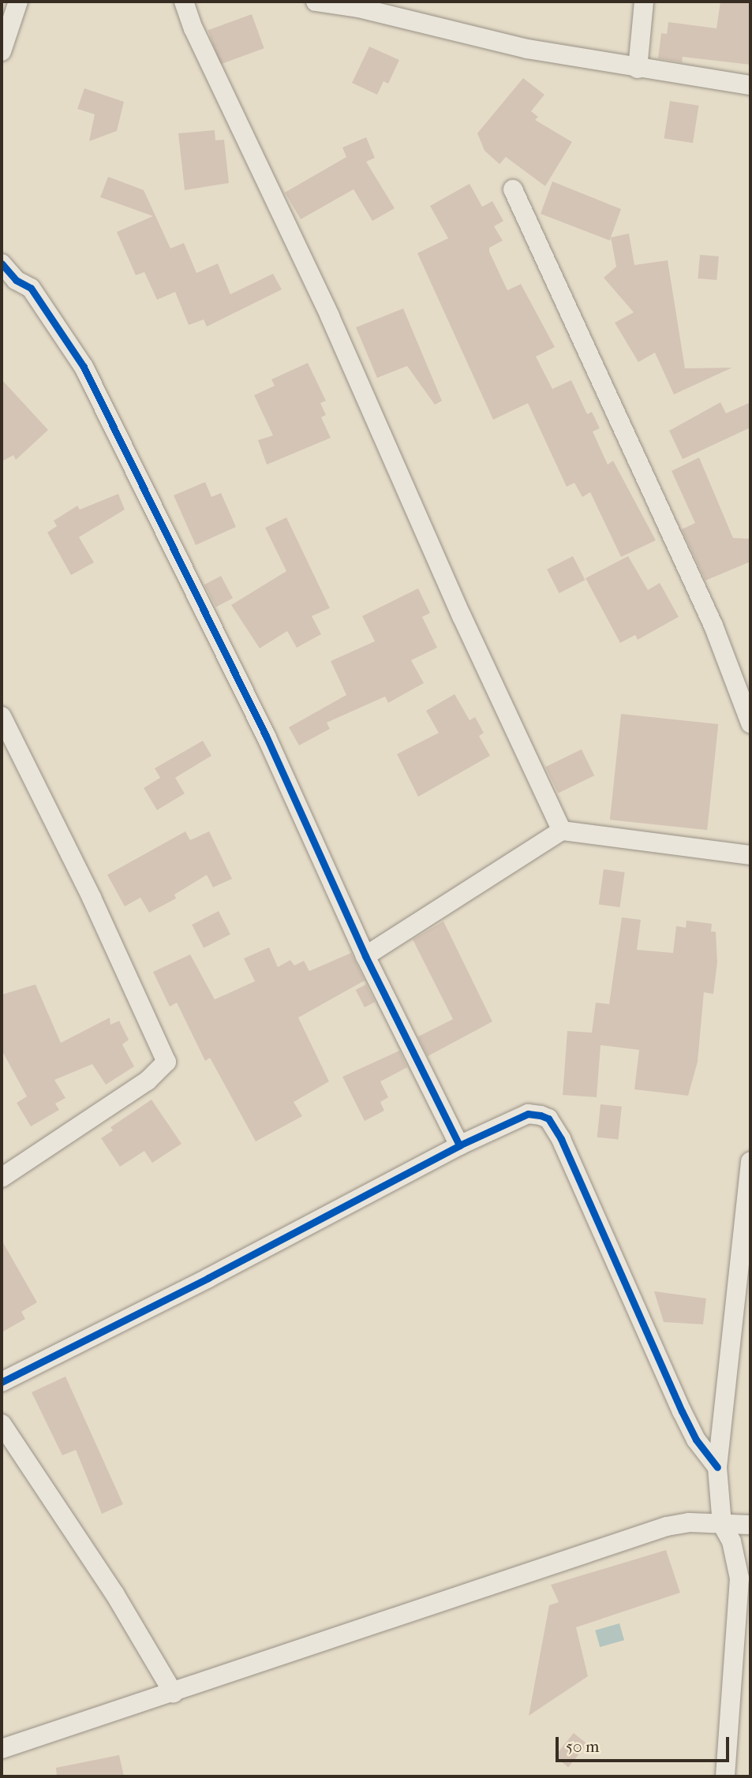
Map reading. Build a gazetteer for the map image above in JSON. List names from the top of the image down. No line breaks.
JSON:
{"scale_bar":"50 m"}
